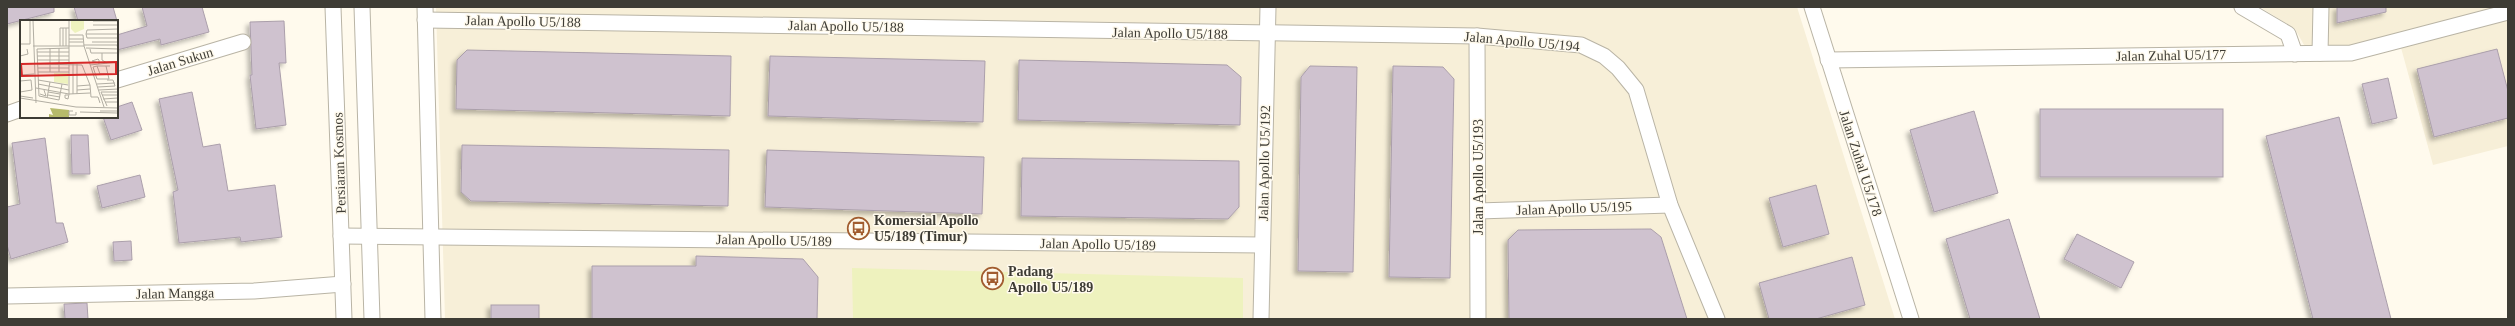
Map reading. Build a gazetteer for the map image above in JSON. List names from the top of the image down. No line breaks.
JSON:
{"streets":{"street":["Jalan Apollo U5/188","Jalan Apollo U5/194","Jalan Zuhal U5/177","Jalan Sukun","Persiaran Kosmos","Jalan Apollo U5/192","Jalan Zuhal U5/178","Jalan Apollo U5/193","Jalan Apollo U5/195","Jalan Apollo U5/189","Jalan Mangga"]},"crossings":[["Jalan Apollo U5/188","Jalan Apollo U5/194"],["Jalan Apollo U5/188","Jalan Apollo U5/192"],["Jalan Apollo U5/194","Jalan Apollo U5/192"],["Jalan Apollo U5/194","Jalan Apollo U5/193"],["Jalan Apollo U5/194","Jalan Apollo U5/195"],["Jalan Zuhal U5/177","Jalan Zuhal U5/178"],["Persiaran Kosmos","Jalan Apollo U5/189"],["Persiaran Kosmos","Jalan Mangga"],["Jalan Apollo U5/192","Jalan Apollo U5/189"],["Jalan Apollo U5/193","Jalan Apollo U5/195"]],"places":{"bus stop":["Komersial Apollo U5/189 (Timur)","Padang Apollo U5/189"]}}
